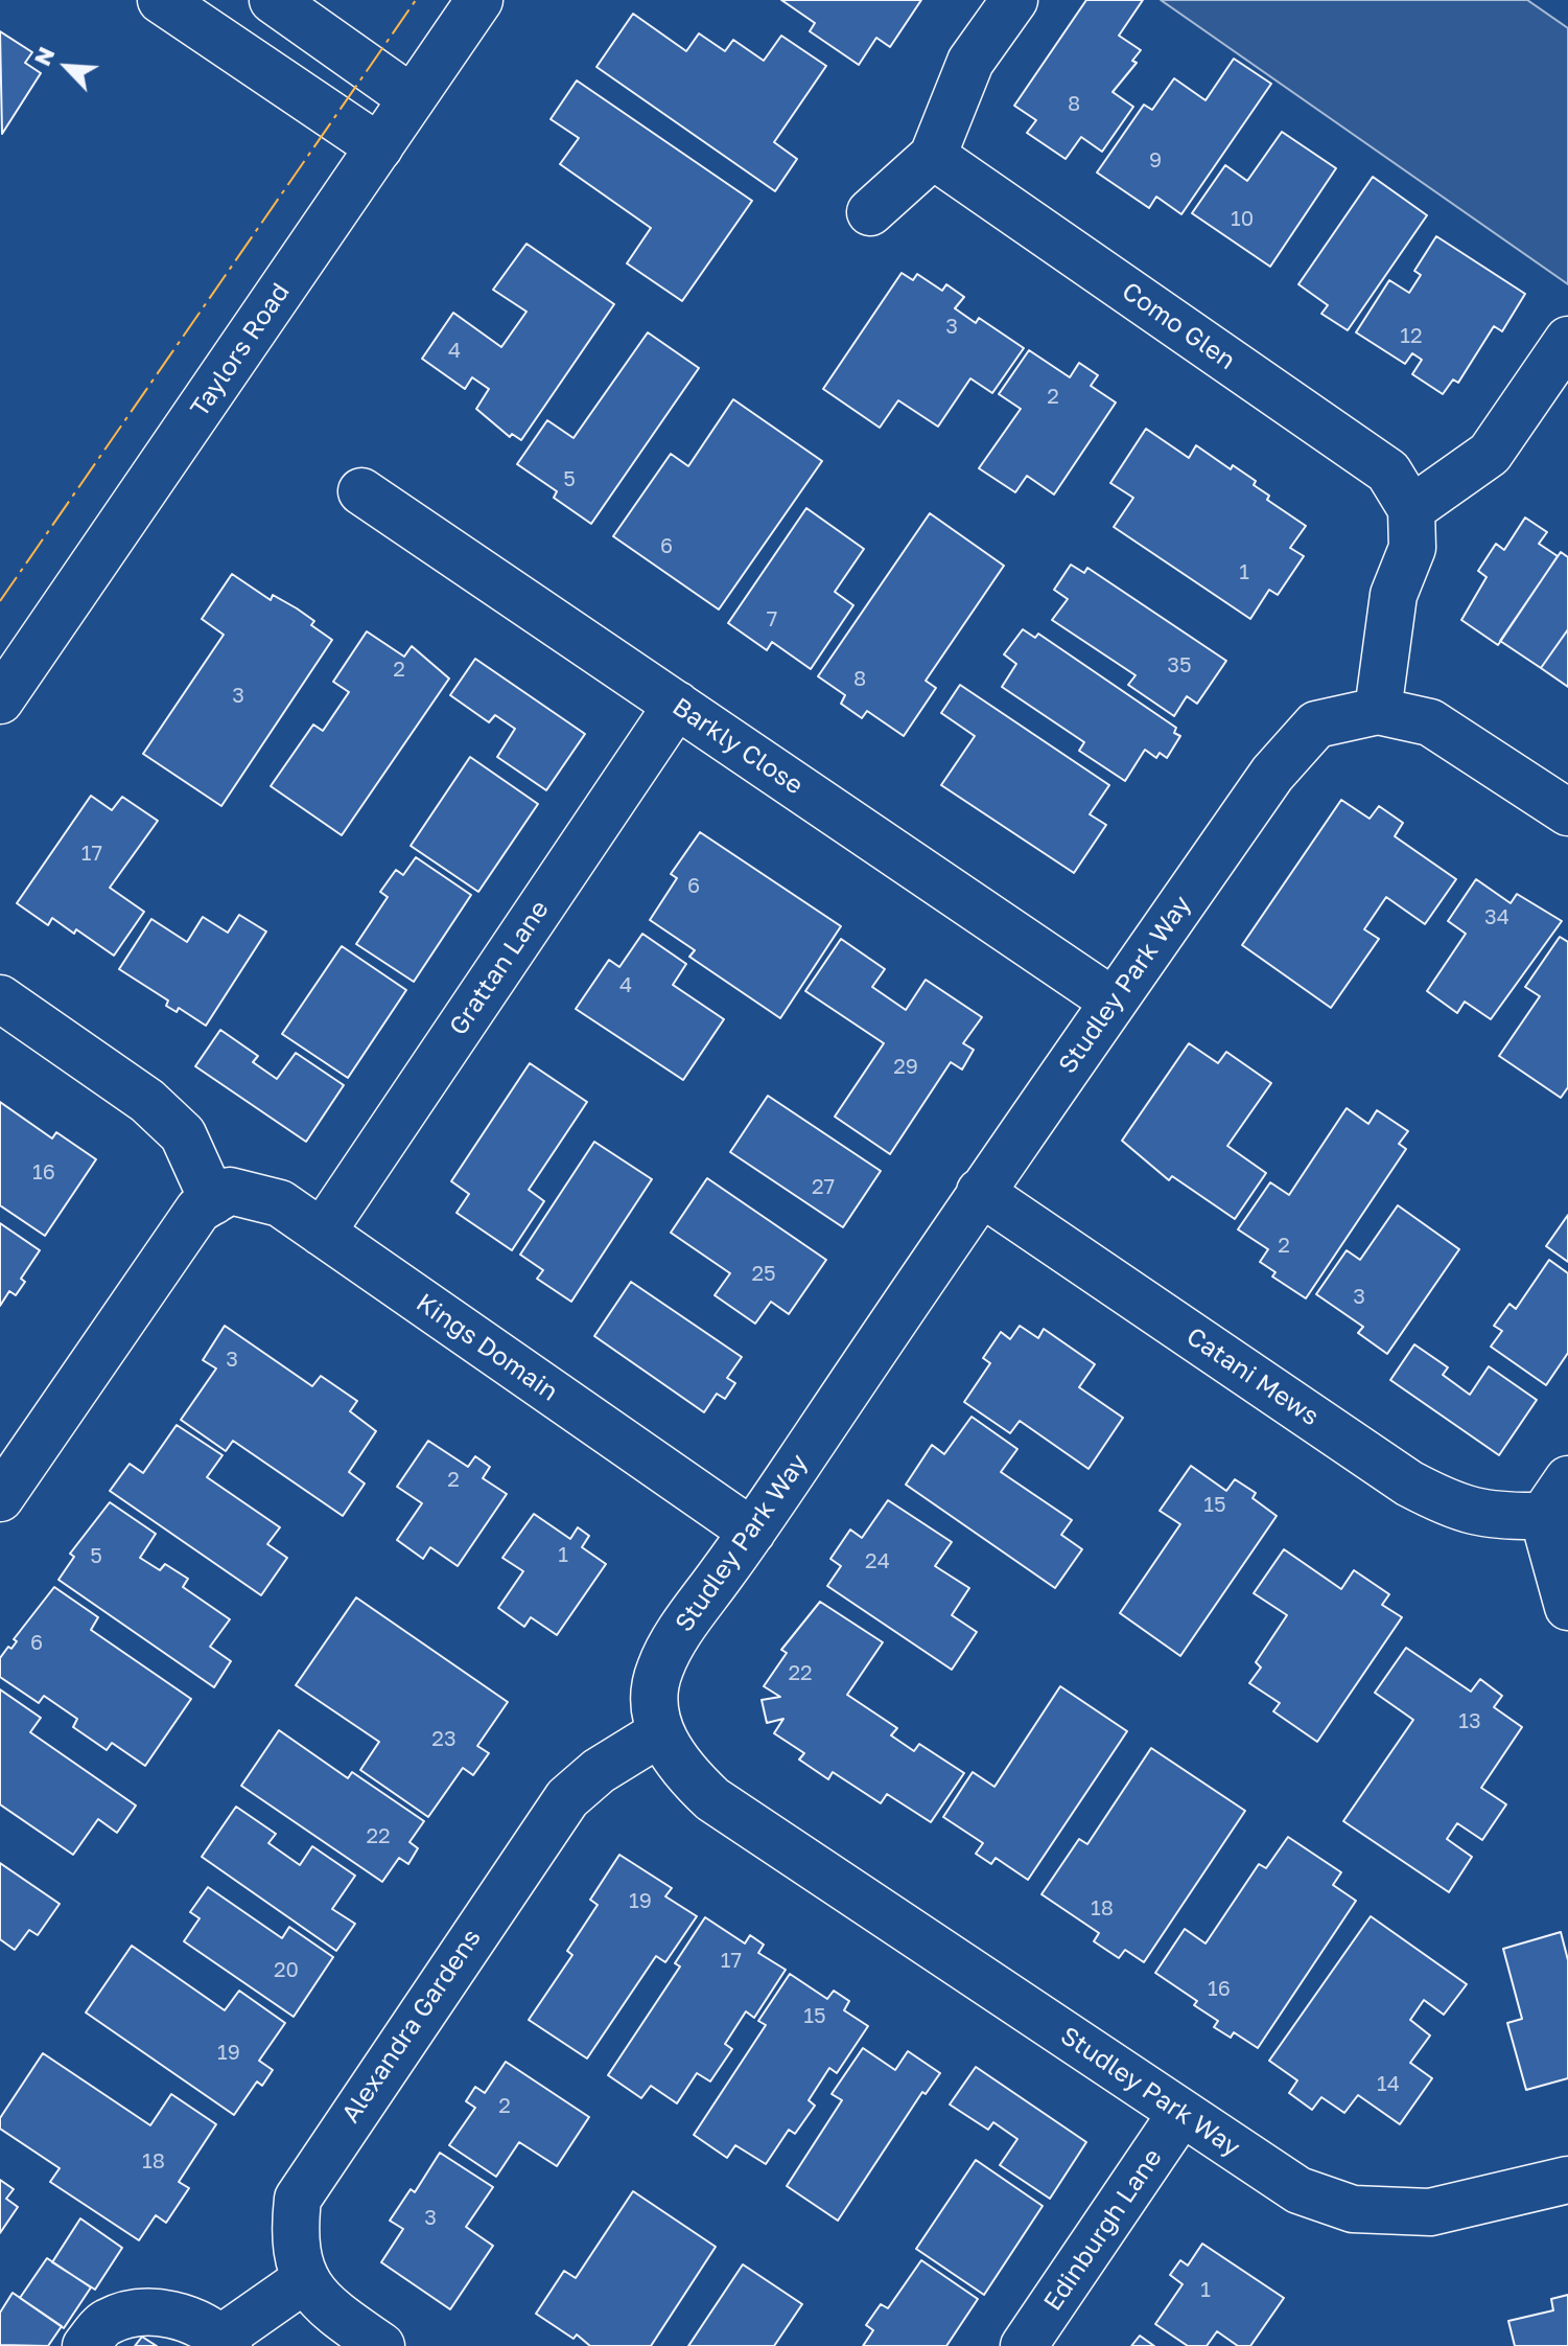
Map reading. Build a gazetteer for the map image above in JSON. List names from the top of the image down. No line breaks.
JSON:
{"streets":{"street":["Como Glen","Taylors Road","Barkly Close","Grattan Lane","Studley Park Way","Kings Domain","Catani Mews","Alexandra Gardens","Edinburgh Lane"]},"crossings":[["Barkly Close","Grattan Lane"],["Barkly Close","Studley Park Way"],["Grattan Lane","Kings Domain"],["Studley Park Way","Kings Domain"],["Studley Park Way","Catani Mews"],["Studley Park Way","Alexandra Gardens"],["Studley Park Way","Edinburgh Lane"]],"house_numbers":["8","9","10","3","12","4","2","5","6","1","7","35","2","8","3","17","6","34","4","29","16","27","2","25","3","3","2","15","1","5","24","6","22","13","23","22","19","18","17","20","16","15","19","14","2","18","3","1"],"north":"top left"}
